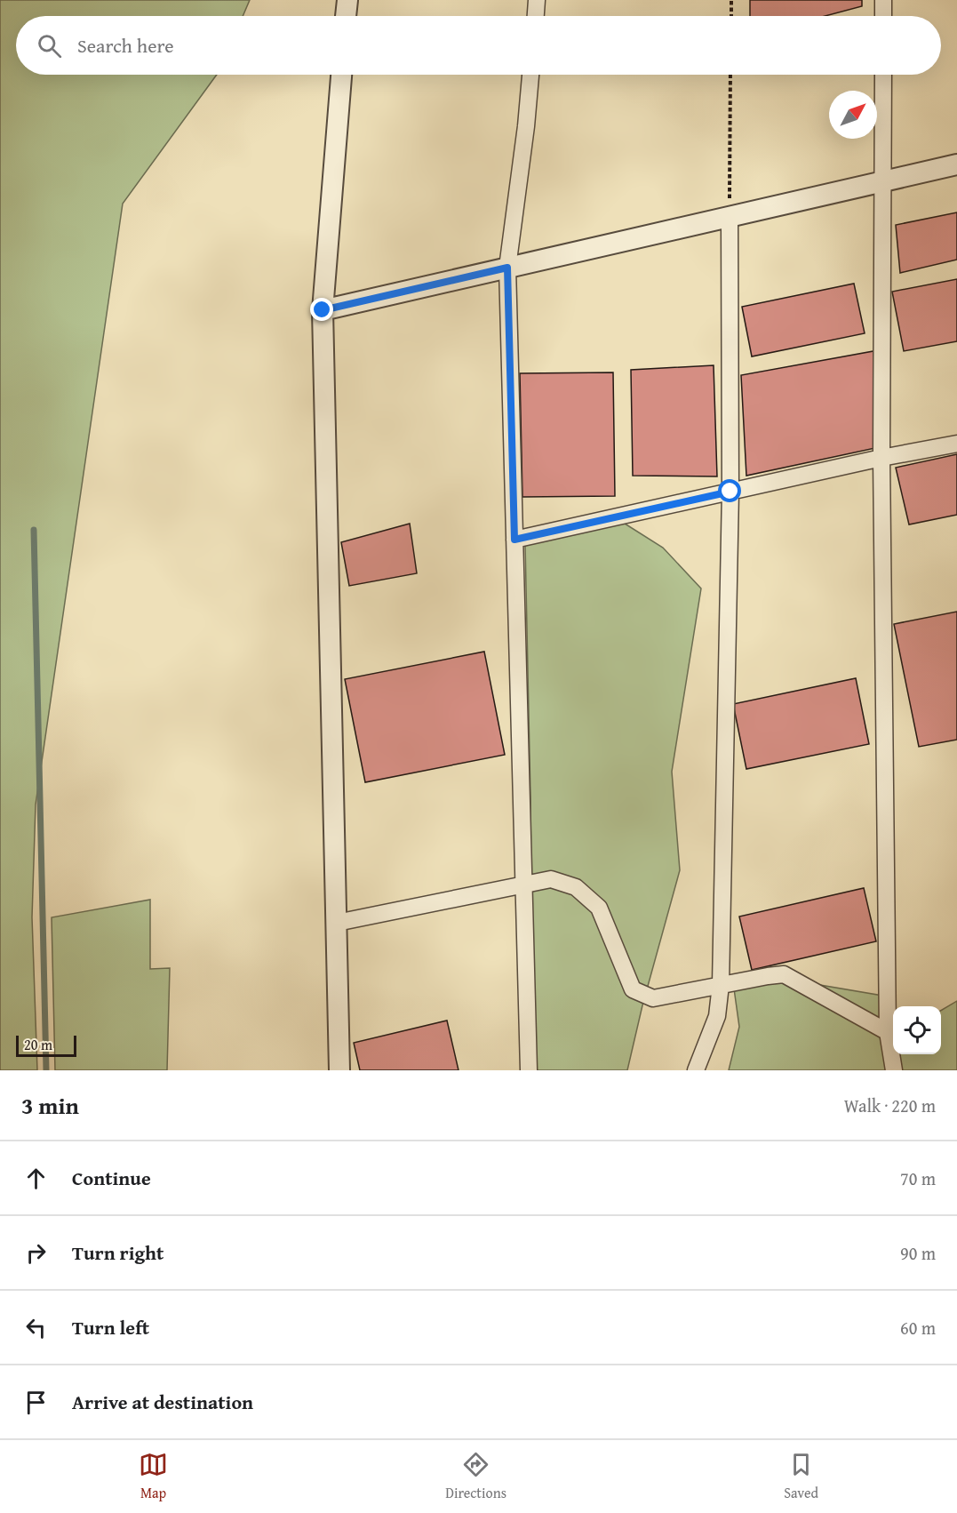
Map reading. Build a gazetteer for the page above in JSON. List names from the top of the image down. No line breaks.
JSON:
{"scale_bar":"20 m","north":"top right","page":{"search":"Search here","scale":"20 m","heading":["3 min","Walk · 220 m"],"list":[["Continue","70 m"],["Turn right","90 m"],["Turn left","60 m"],"Arrive at destination"],"nav":["Map","Directions","Saved"]}}
